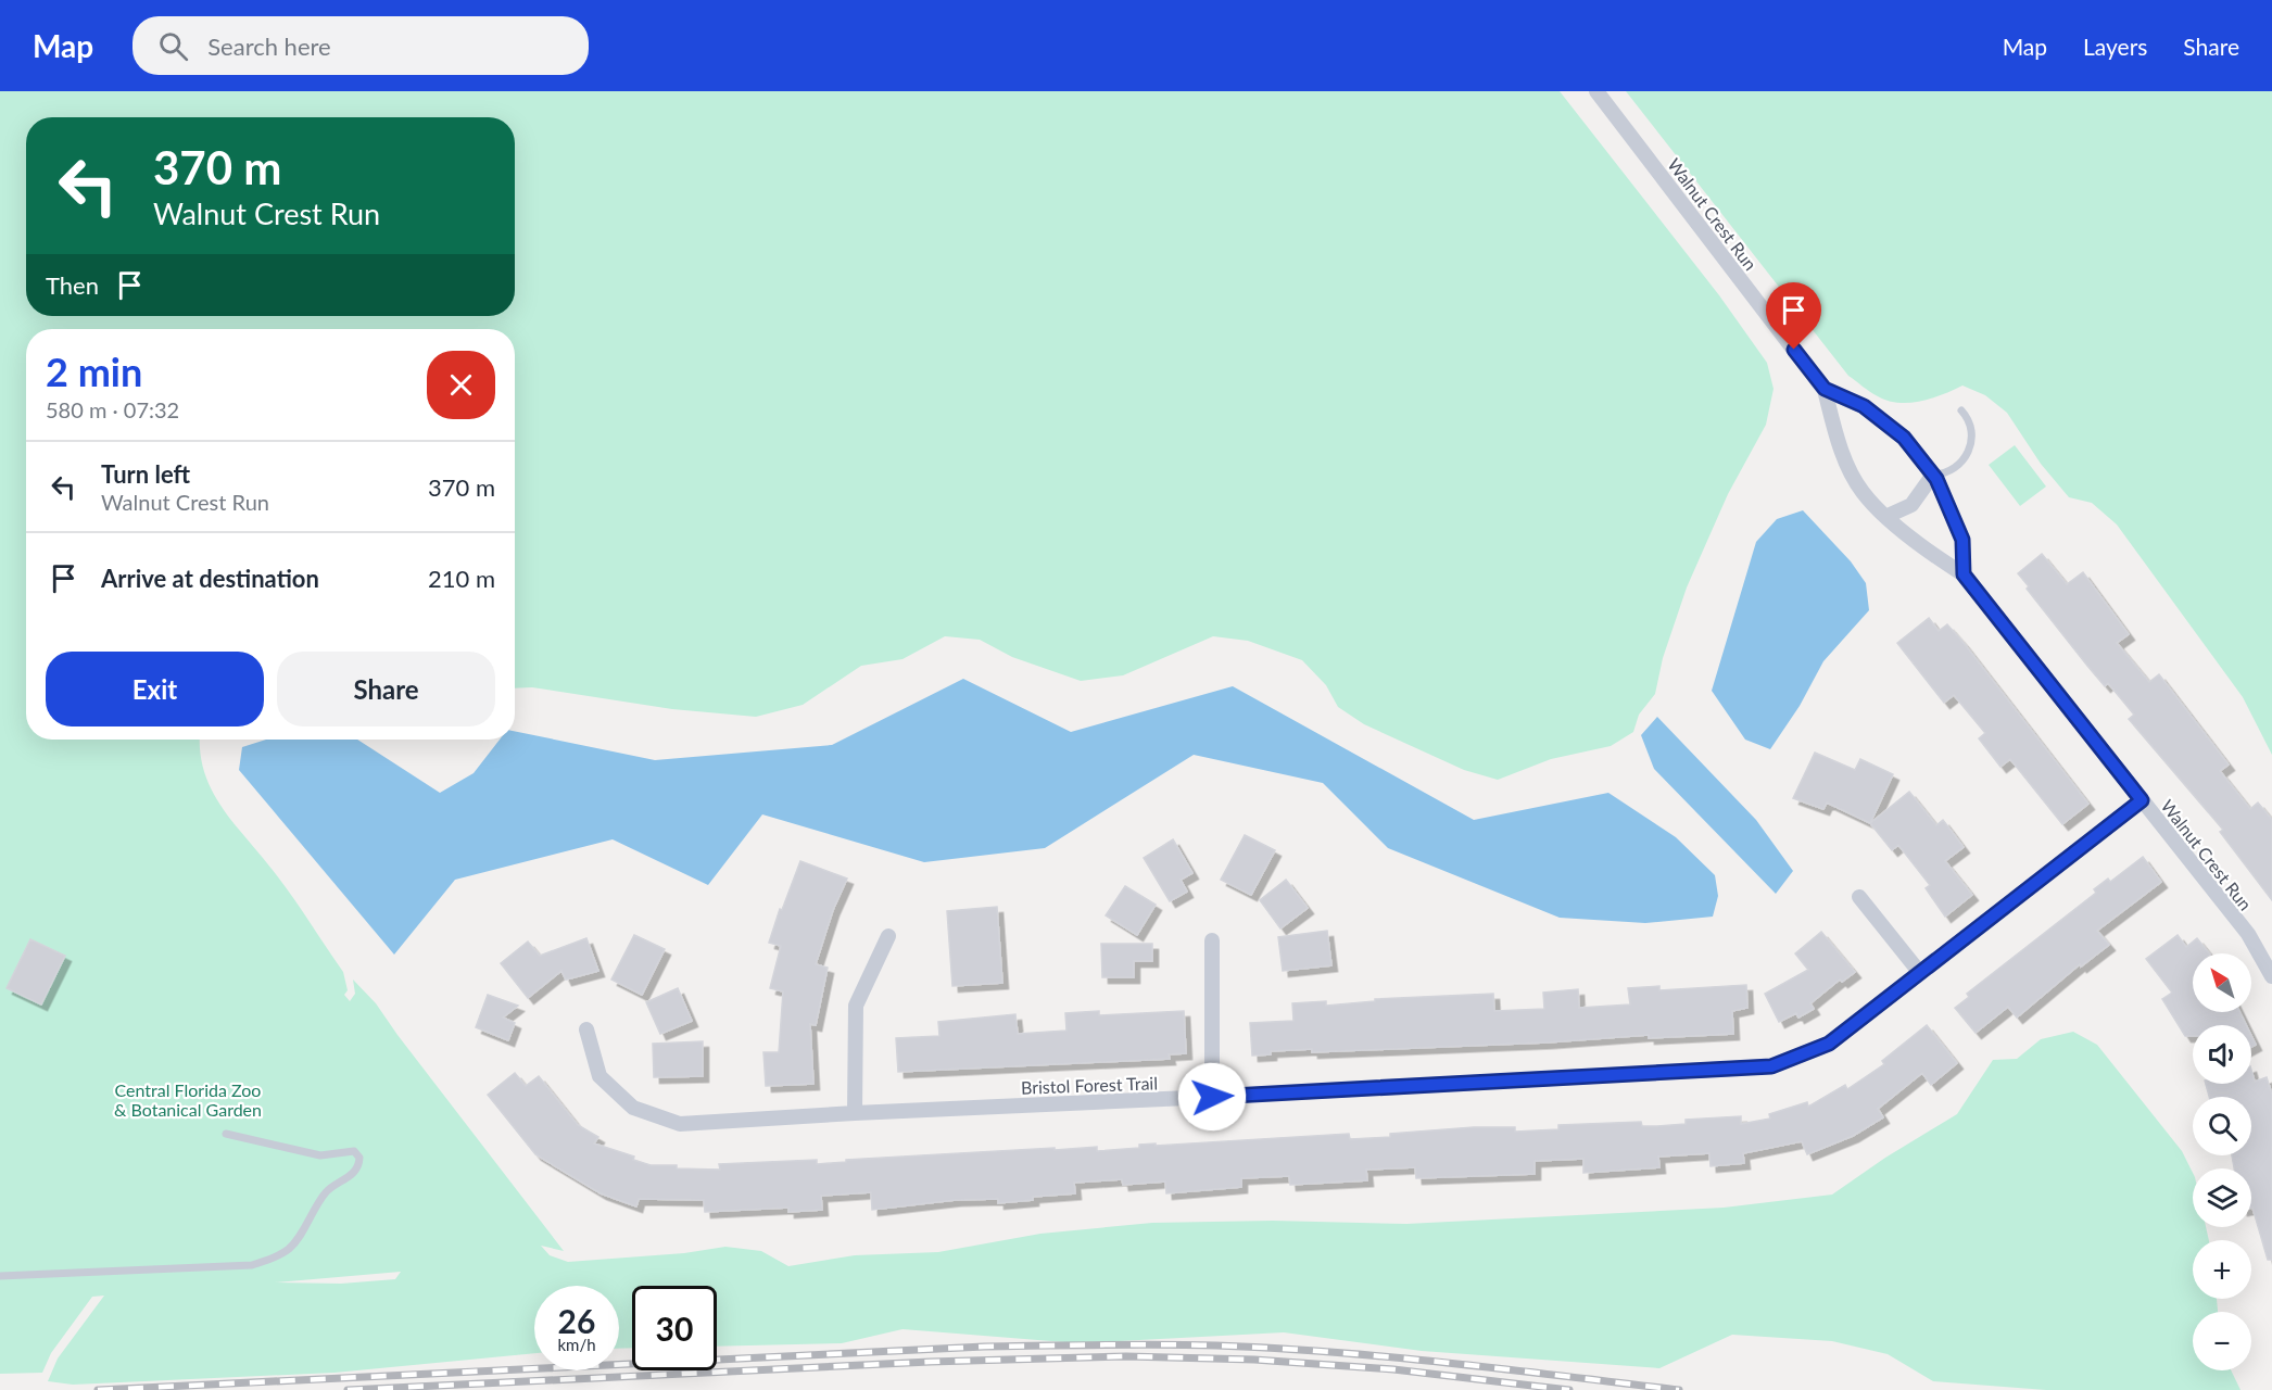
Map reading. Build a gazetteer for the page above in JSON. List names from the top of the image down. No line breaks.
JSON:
{"streets":{"street":["Walnut Crest Run","Bristol Forest Trail"]},"crossings":[["Walnut Crest Run","Bristol Forest Trail"]],"parks":["Central Florida Zoo & Botanical Garden"],"north":"top left","page":{"header":"Map","search":"Search here","nav":["Map","Layers","Share"],"turn":["370 m","Walnut Crest Run"],"then":"Then","heading":["2 min","580 m · 07:32"],"list":[{"name":"Turn left","note":"Walnut Crest Run","value":"370 m"},{"name":"Arrive at destination","value":"210 m"}],"buttons":["Exit","Share"],"map_buttons":["+","−"],"speed":"26 km/h","limit":"30"}}
